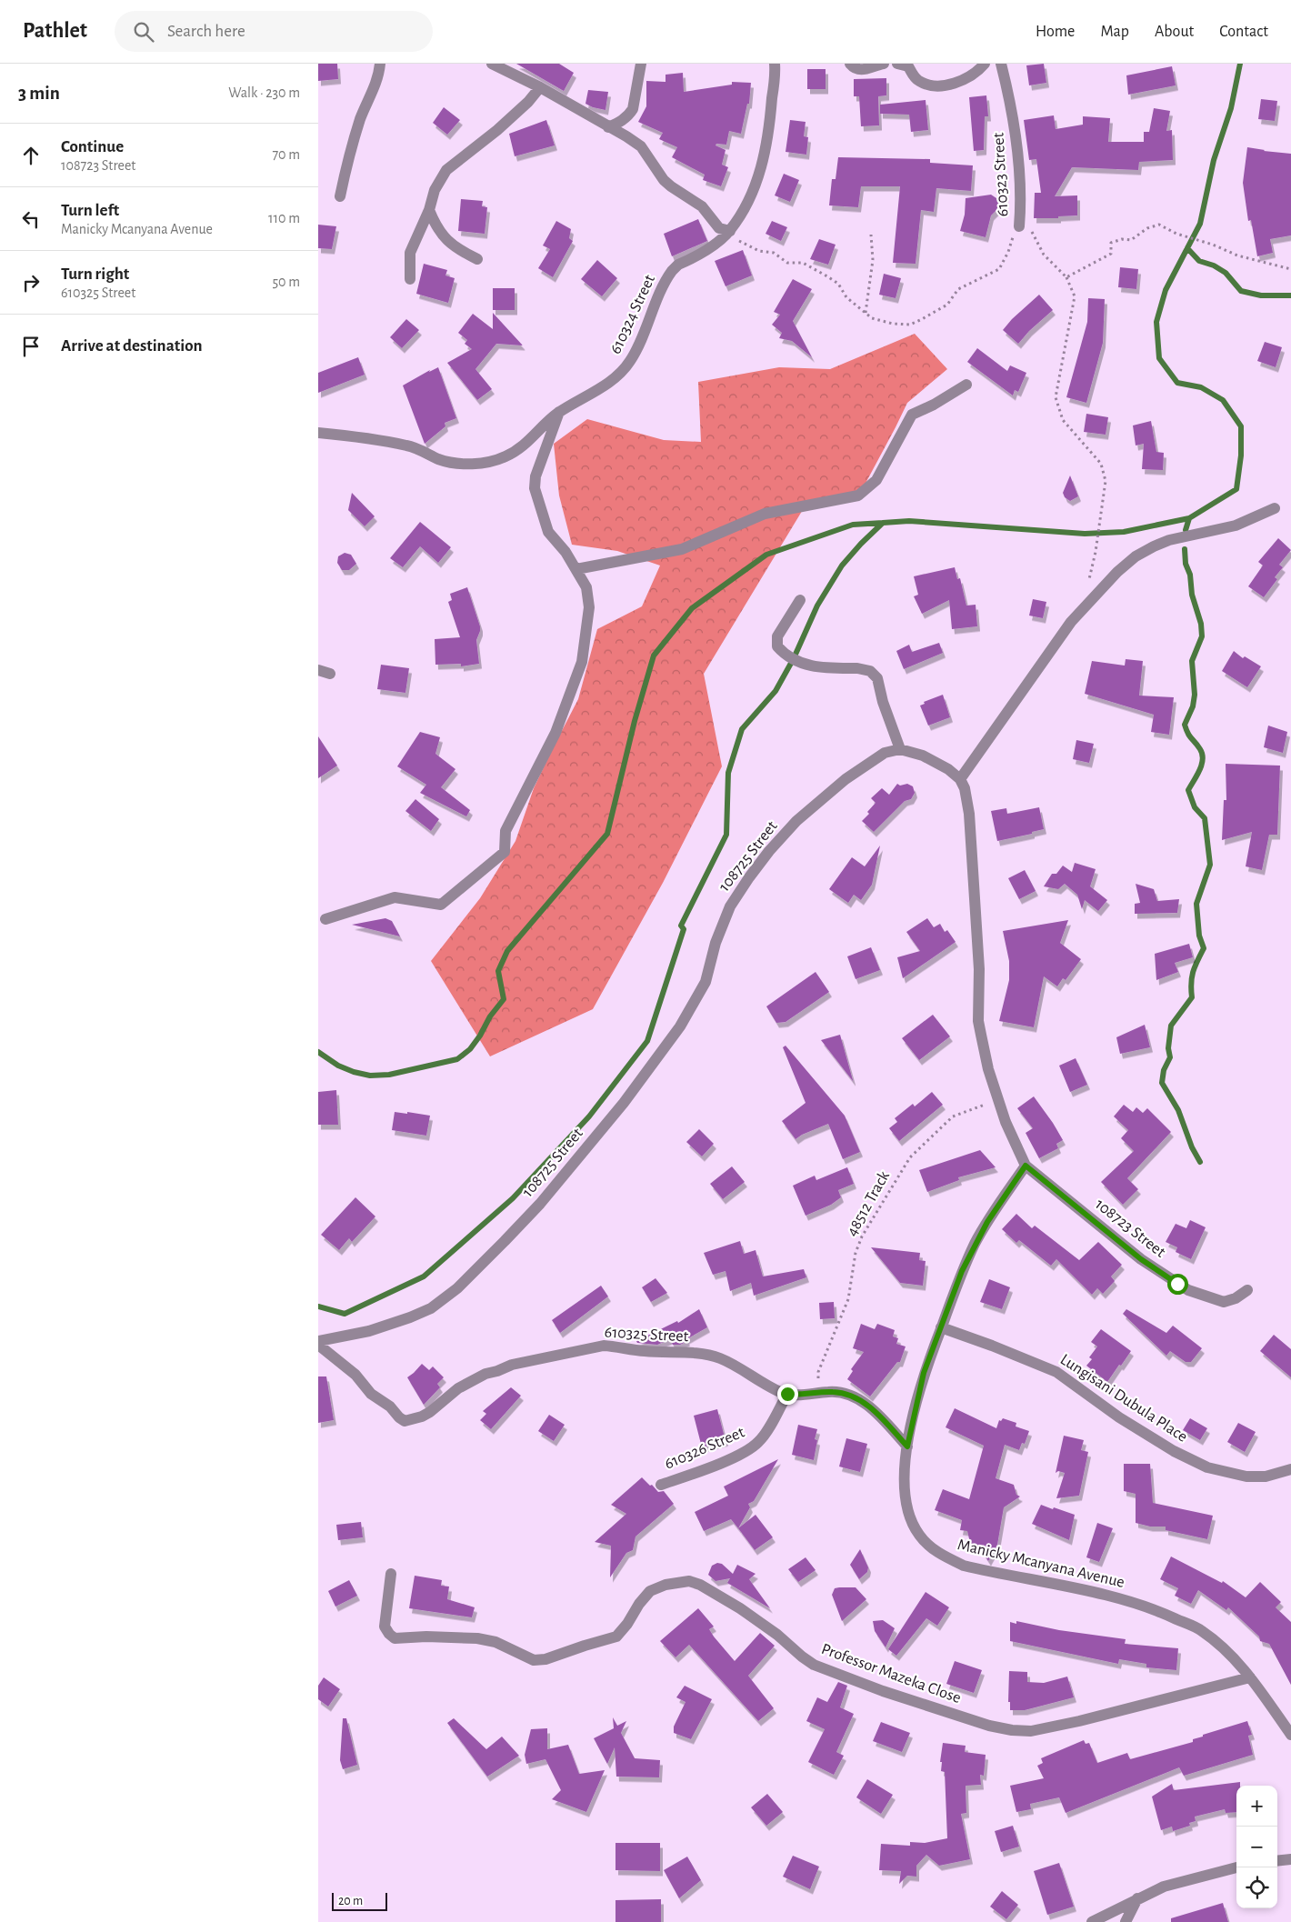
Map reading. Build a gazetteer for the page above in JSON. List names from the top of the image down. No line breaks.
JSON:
{"streets":{"street":["610323 Street","610324 Street","108725 Street","108723 Street","610325 Street","Lungisani Dubula Place","610326 Street","Manicky Mcanyana Avenue","Professor Mazeka Close"],"path":["48512 Track"]},"crossings":[["48512 Track","610325 Street"],["108723 Street","Manicky Mcanyana Avenue"],["610325 Street","610326 Street"],["610325 Street","Manicky Mcanyana Avenue"],["Lungisani Dubula Place","Manicky Mcanyana Avenue"],["Manicky Mcanyana Avenue","Professor Mazeka Close"]],"scale_bar":"20 m","page":{"header":"Pathlet","search":"Search here","nav":["Home","Map","About","Contact"],"heading":["3 min","Walk · 230 m"],"list":[["Continue","108723 Street","70 m"],["Turn left","Manicky Mcanyana Avenue","110 m"],["Turn right","610325 Street","50 m"],"Arrive at destination"],"map_buttons":["+","−"],"scale":"20 m"}}
